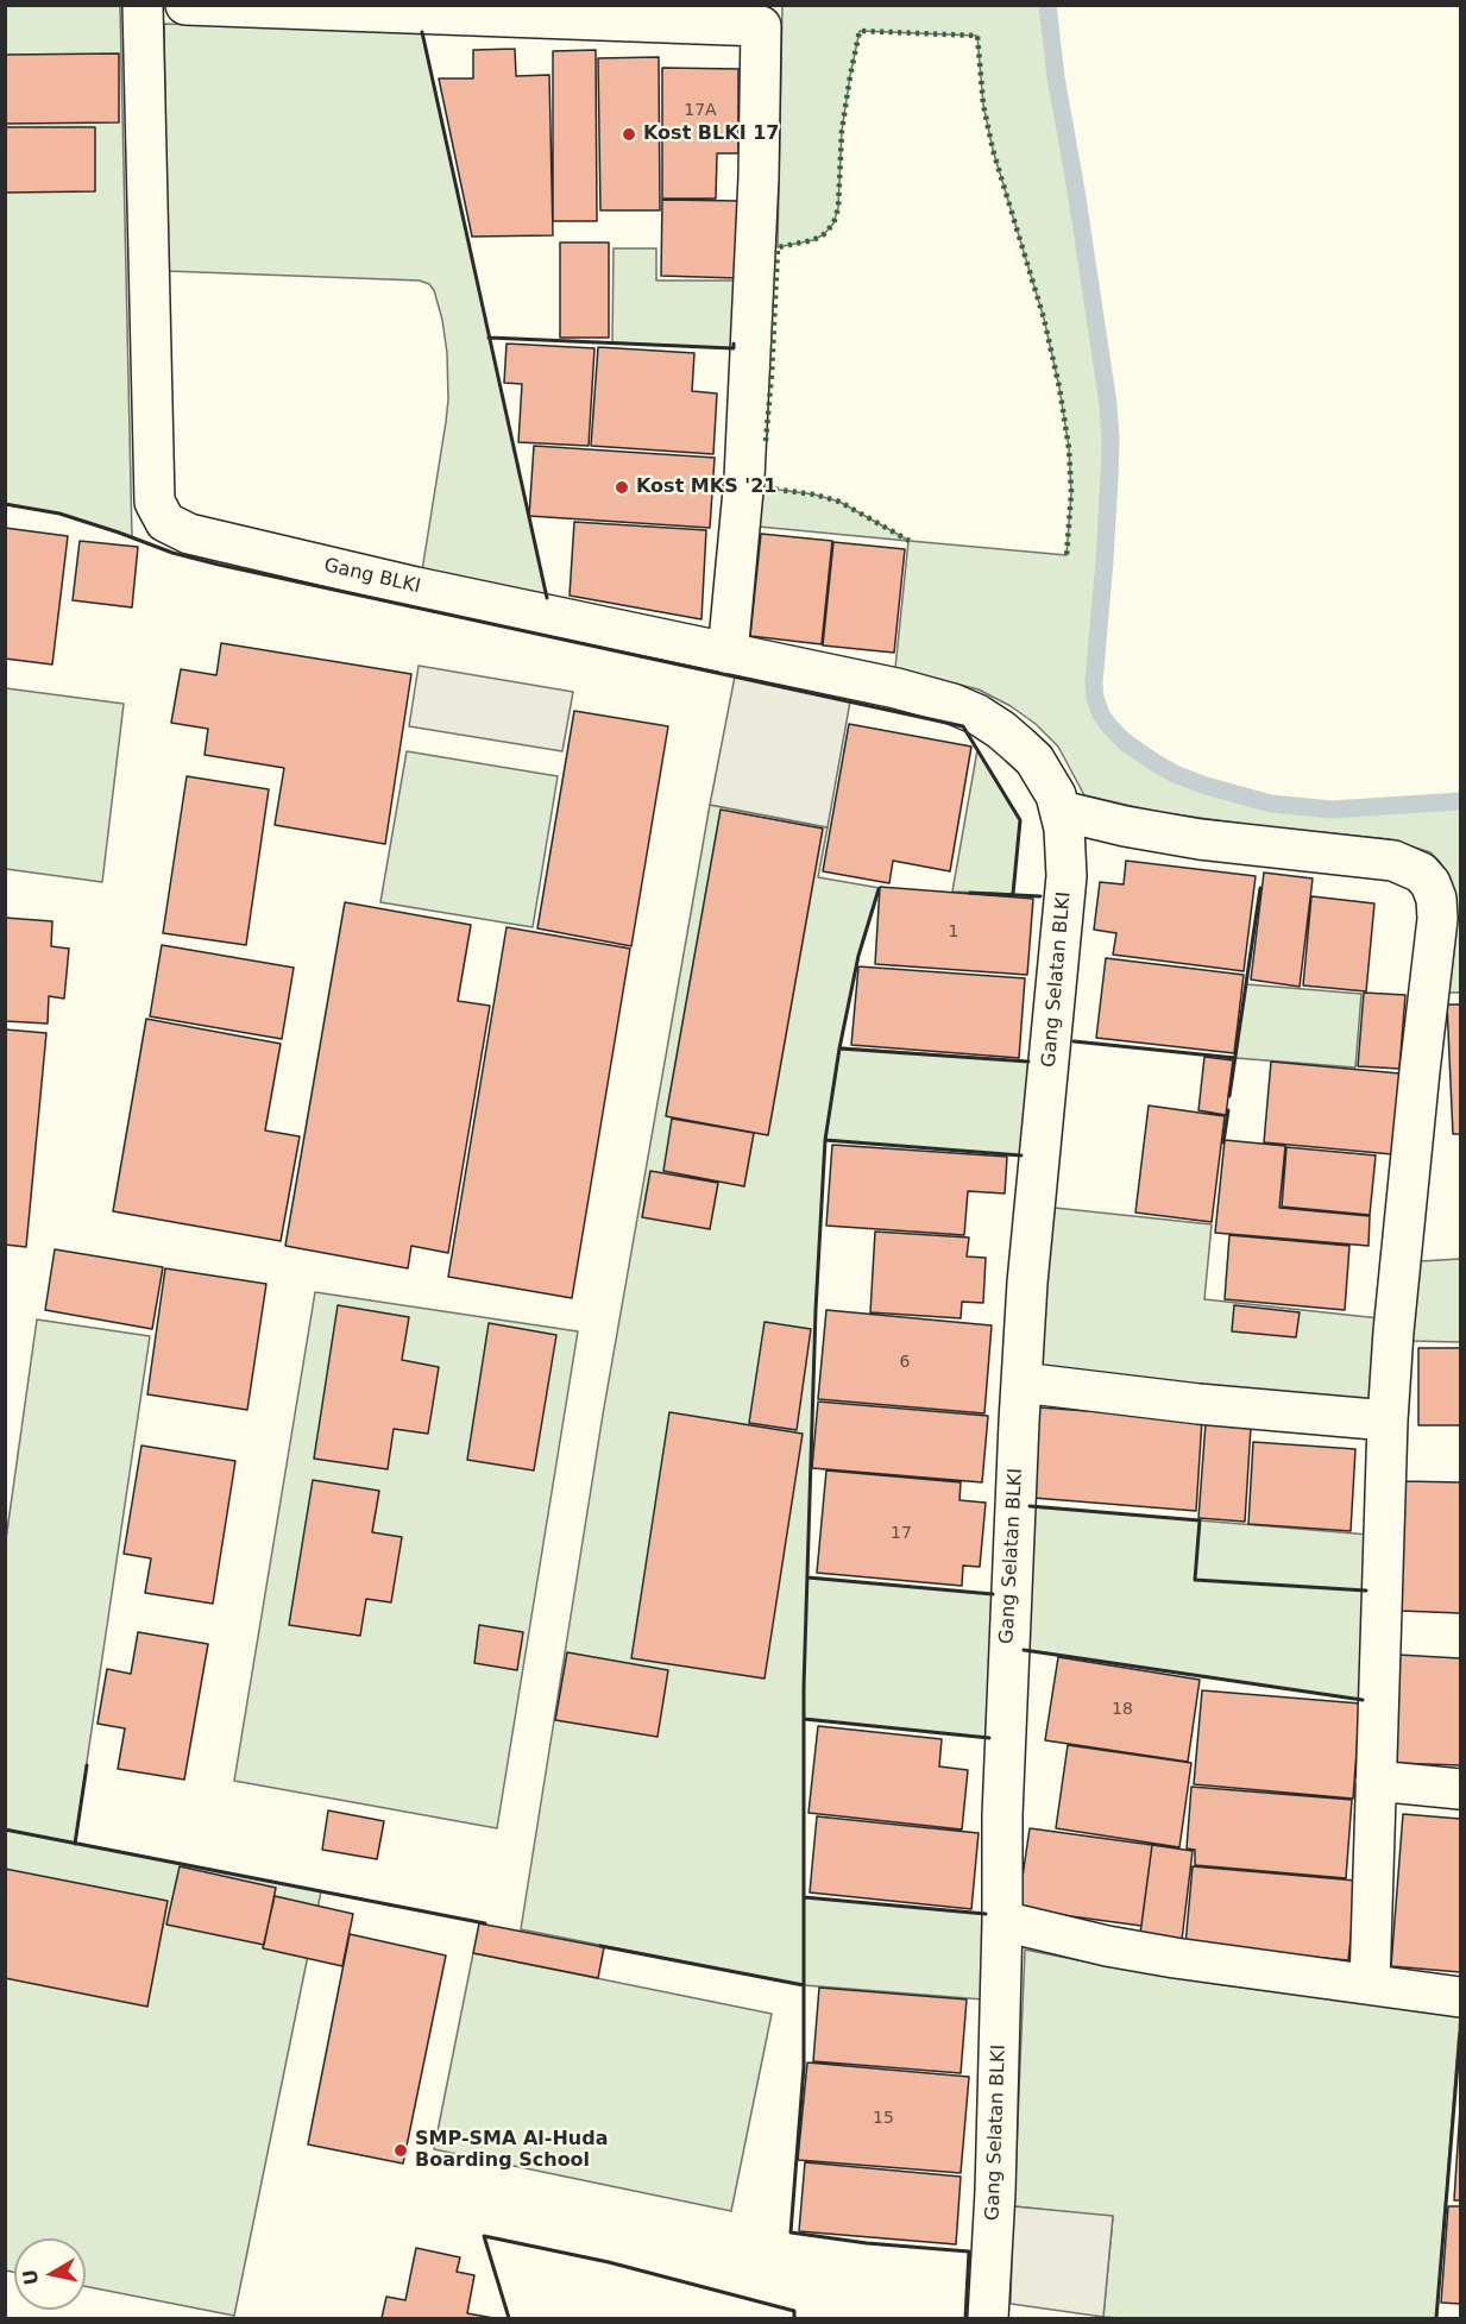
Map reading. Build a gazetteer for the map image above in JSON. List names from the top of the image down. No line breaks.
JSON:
{"streets":{"street":["Gang BLKI","Gang Selatan BLKI"]},"crossings":[["Gang BLKI","Gang Selatan BLKI"]],"places":["Kost BLKI 17","Kost MKS '21","SMP-SMA Al-Huda Boarding School"],"house_numbers":["17A","1","6","17","18","15"],"north":"left"}
